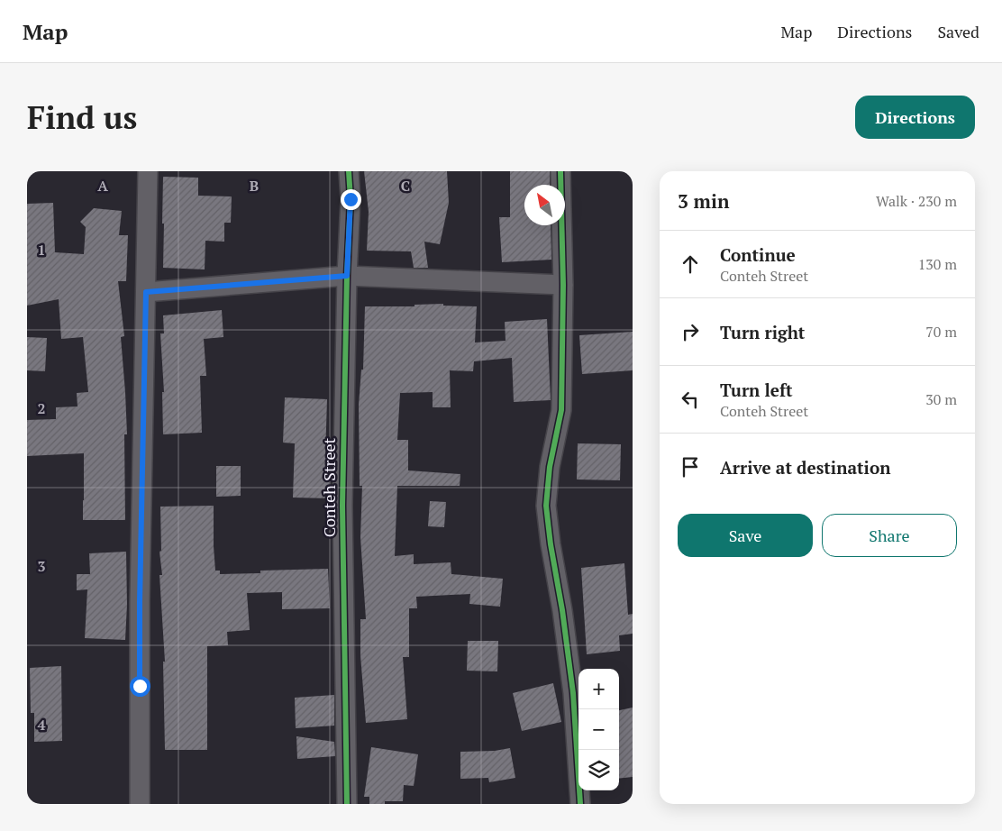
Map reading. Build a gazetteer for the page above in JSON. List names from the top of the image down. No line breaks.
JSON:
{"streets":{"street":["Conteh Street"]},"north":"top left","page":{"header":"Map","nav":["Map","Directions","Saved"],"buttons":["Directions",["Save","Share"]],"title":"Find us","heading":["3 min","Walk · 230 m"],"list":[["Continue","Conteh Street","130 m"],["Turn right","70 m"],["Turn left","Conteh Street","30 m"],"Arrive at destination"],"map_buttons":["+","−"]},"grid":{"columns":["A","B","C"],"rows":["1","2","3","4"]}}
